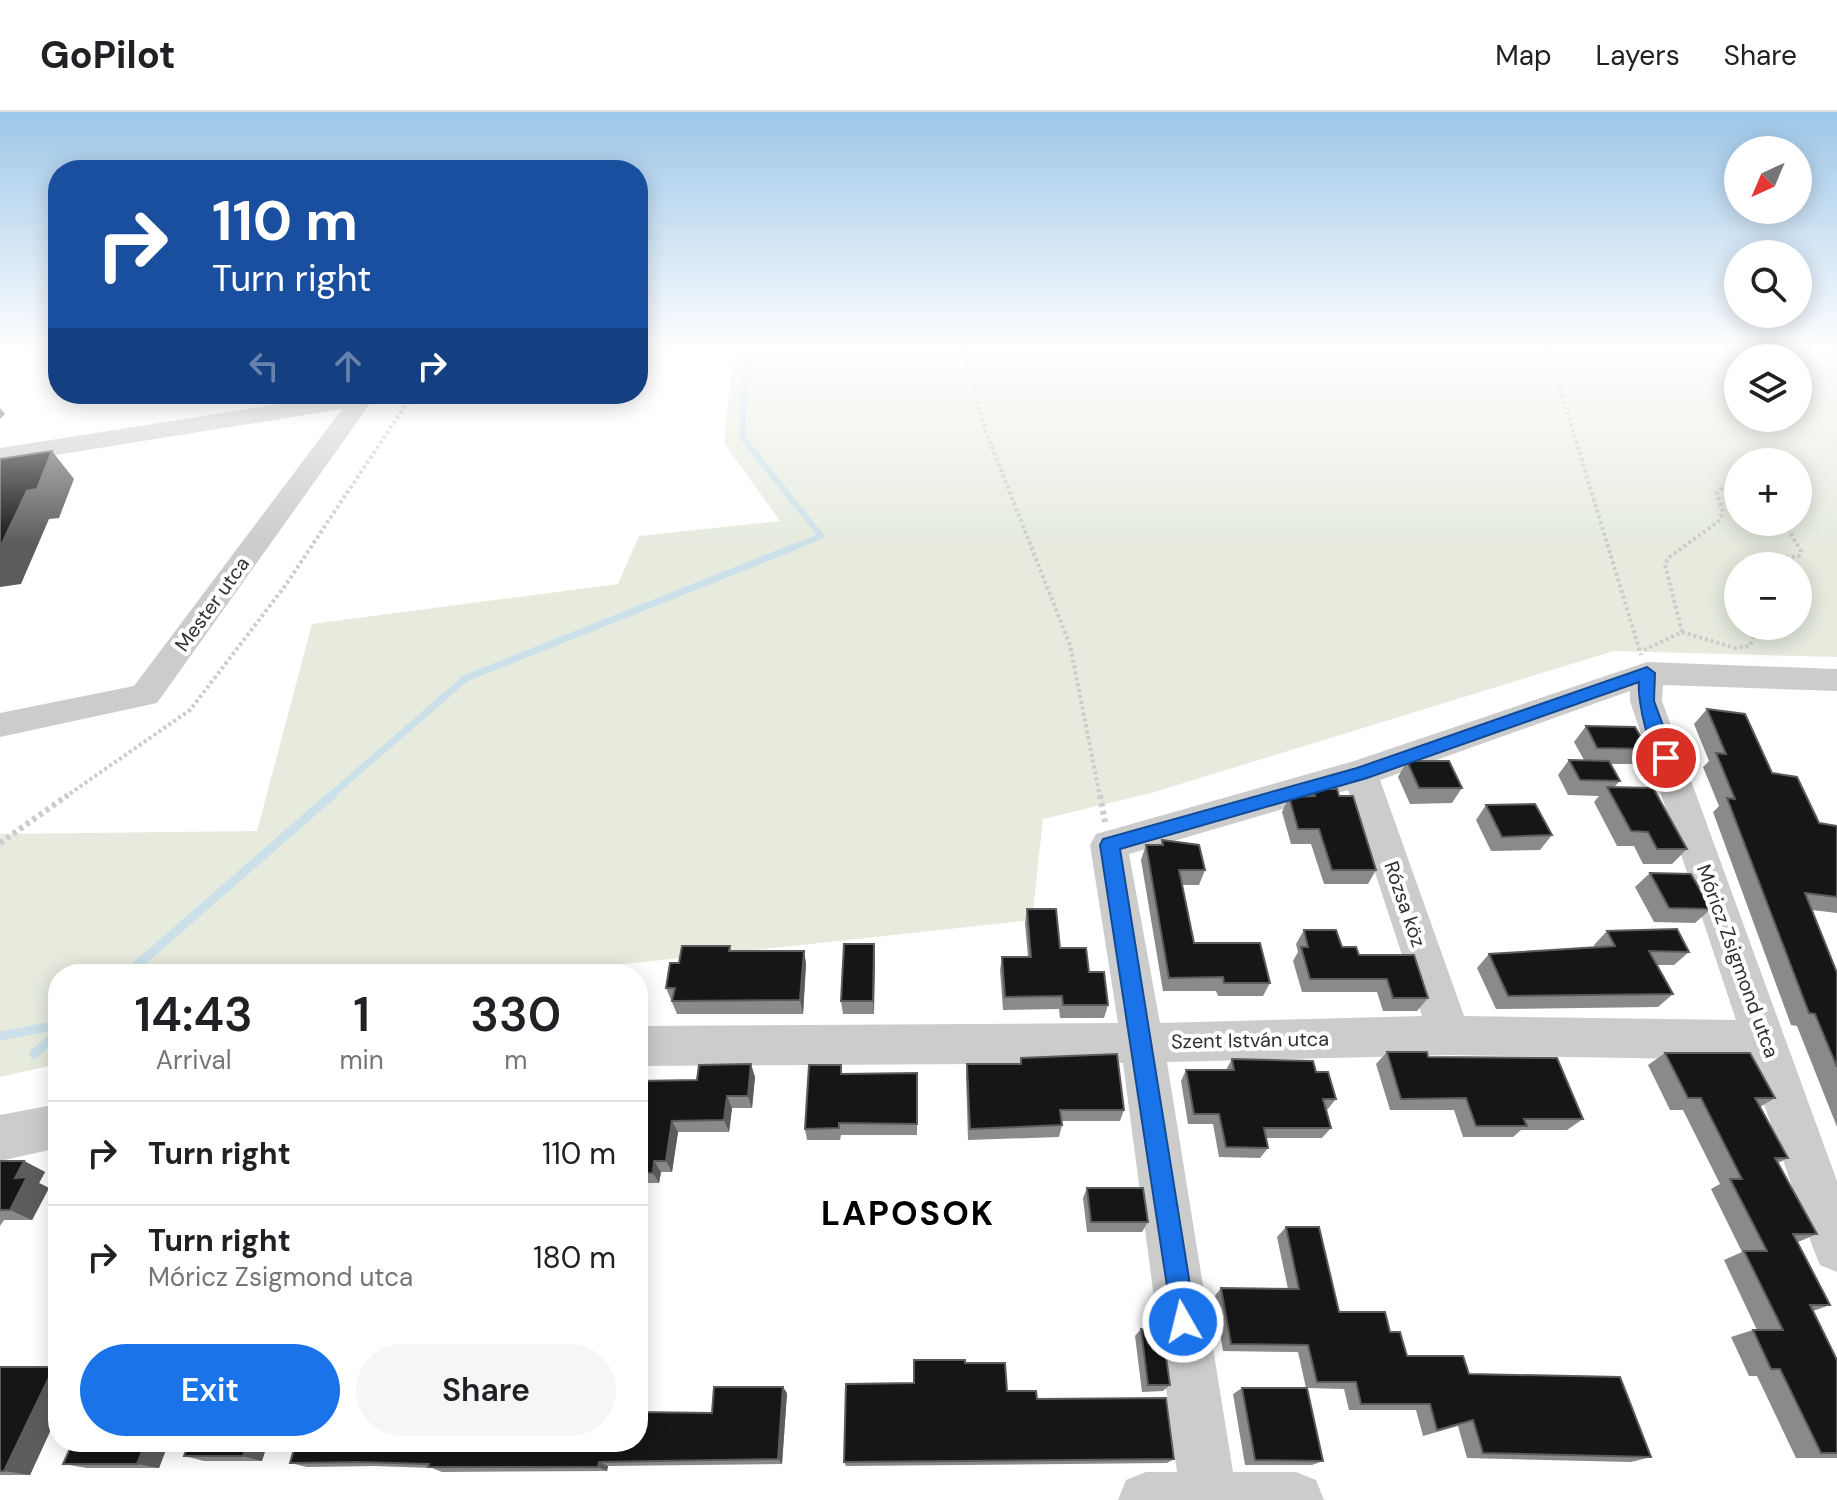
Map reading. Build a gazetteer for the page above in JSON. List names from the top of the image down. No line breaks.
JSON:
{"streets":{"street":["Mester utca","Rózsa köz","Móricz Zsigmond utca","Szent István utca"]},"crossings":[["Rózsa köz","Szent István utca"],["Móricz Zsigmond utca","Szent István utca"]],"districts":["LAPOSOK"],"north":"bottom left","page":{"header":"GoPilot","nav":["Map","Layers","Share"],"map_buttons":["+","−"],"turn":["110 m","Turn right"],"eta":["14:43","Arrival","1","min","330","m"],"list":[{"name":"Turn right","value":"110 m"},{"name":"Turn right","note":"Móricz Zsigmond utca","value":"180 m"}],"buttons":["Exit","Share"]}}
